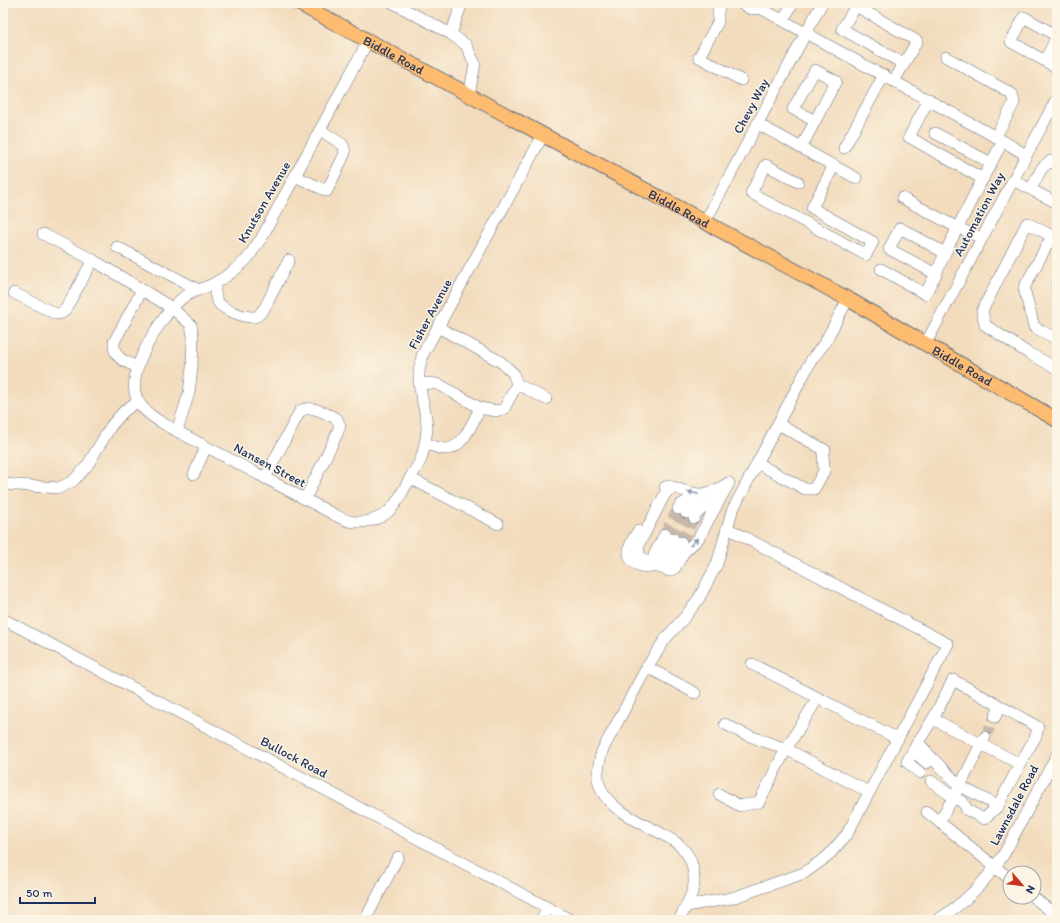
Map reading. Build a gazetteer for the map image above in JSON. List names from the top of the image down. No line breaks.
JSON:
{"streets":{"main road":["Biddle Road"],"street":["Chevy Way","Knutson Avenue","Automation Way","Fisher Avenue","Nansen Street","Bullock Road","Lawnsdale Road"]},"crossings":[["Biddle Road","Chevy Way"],["Biddle Road","Knutson Avenue"],["Biddle Road","Automation Way"],["Biddle Road","Fisher Avenue"],["Knutson Avenue","Nansen Street"],["Fisher Avenue","Nansen Street"]],"scale_bar":"50 m","north":"bottom right"}
